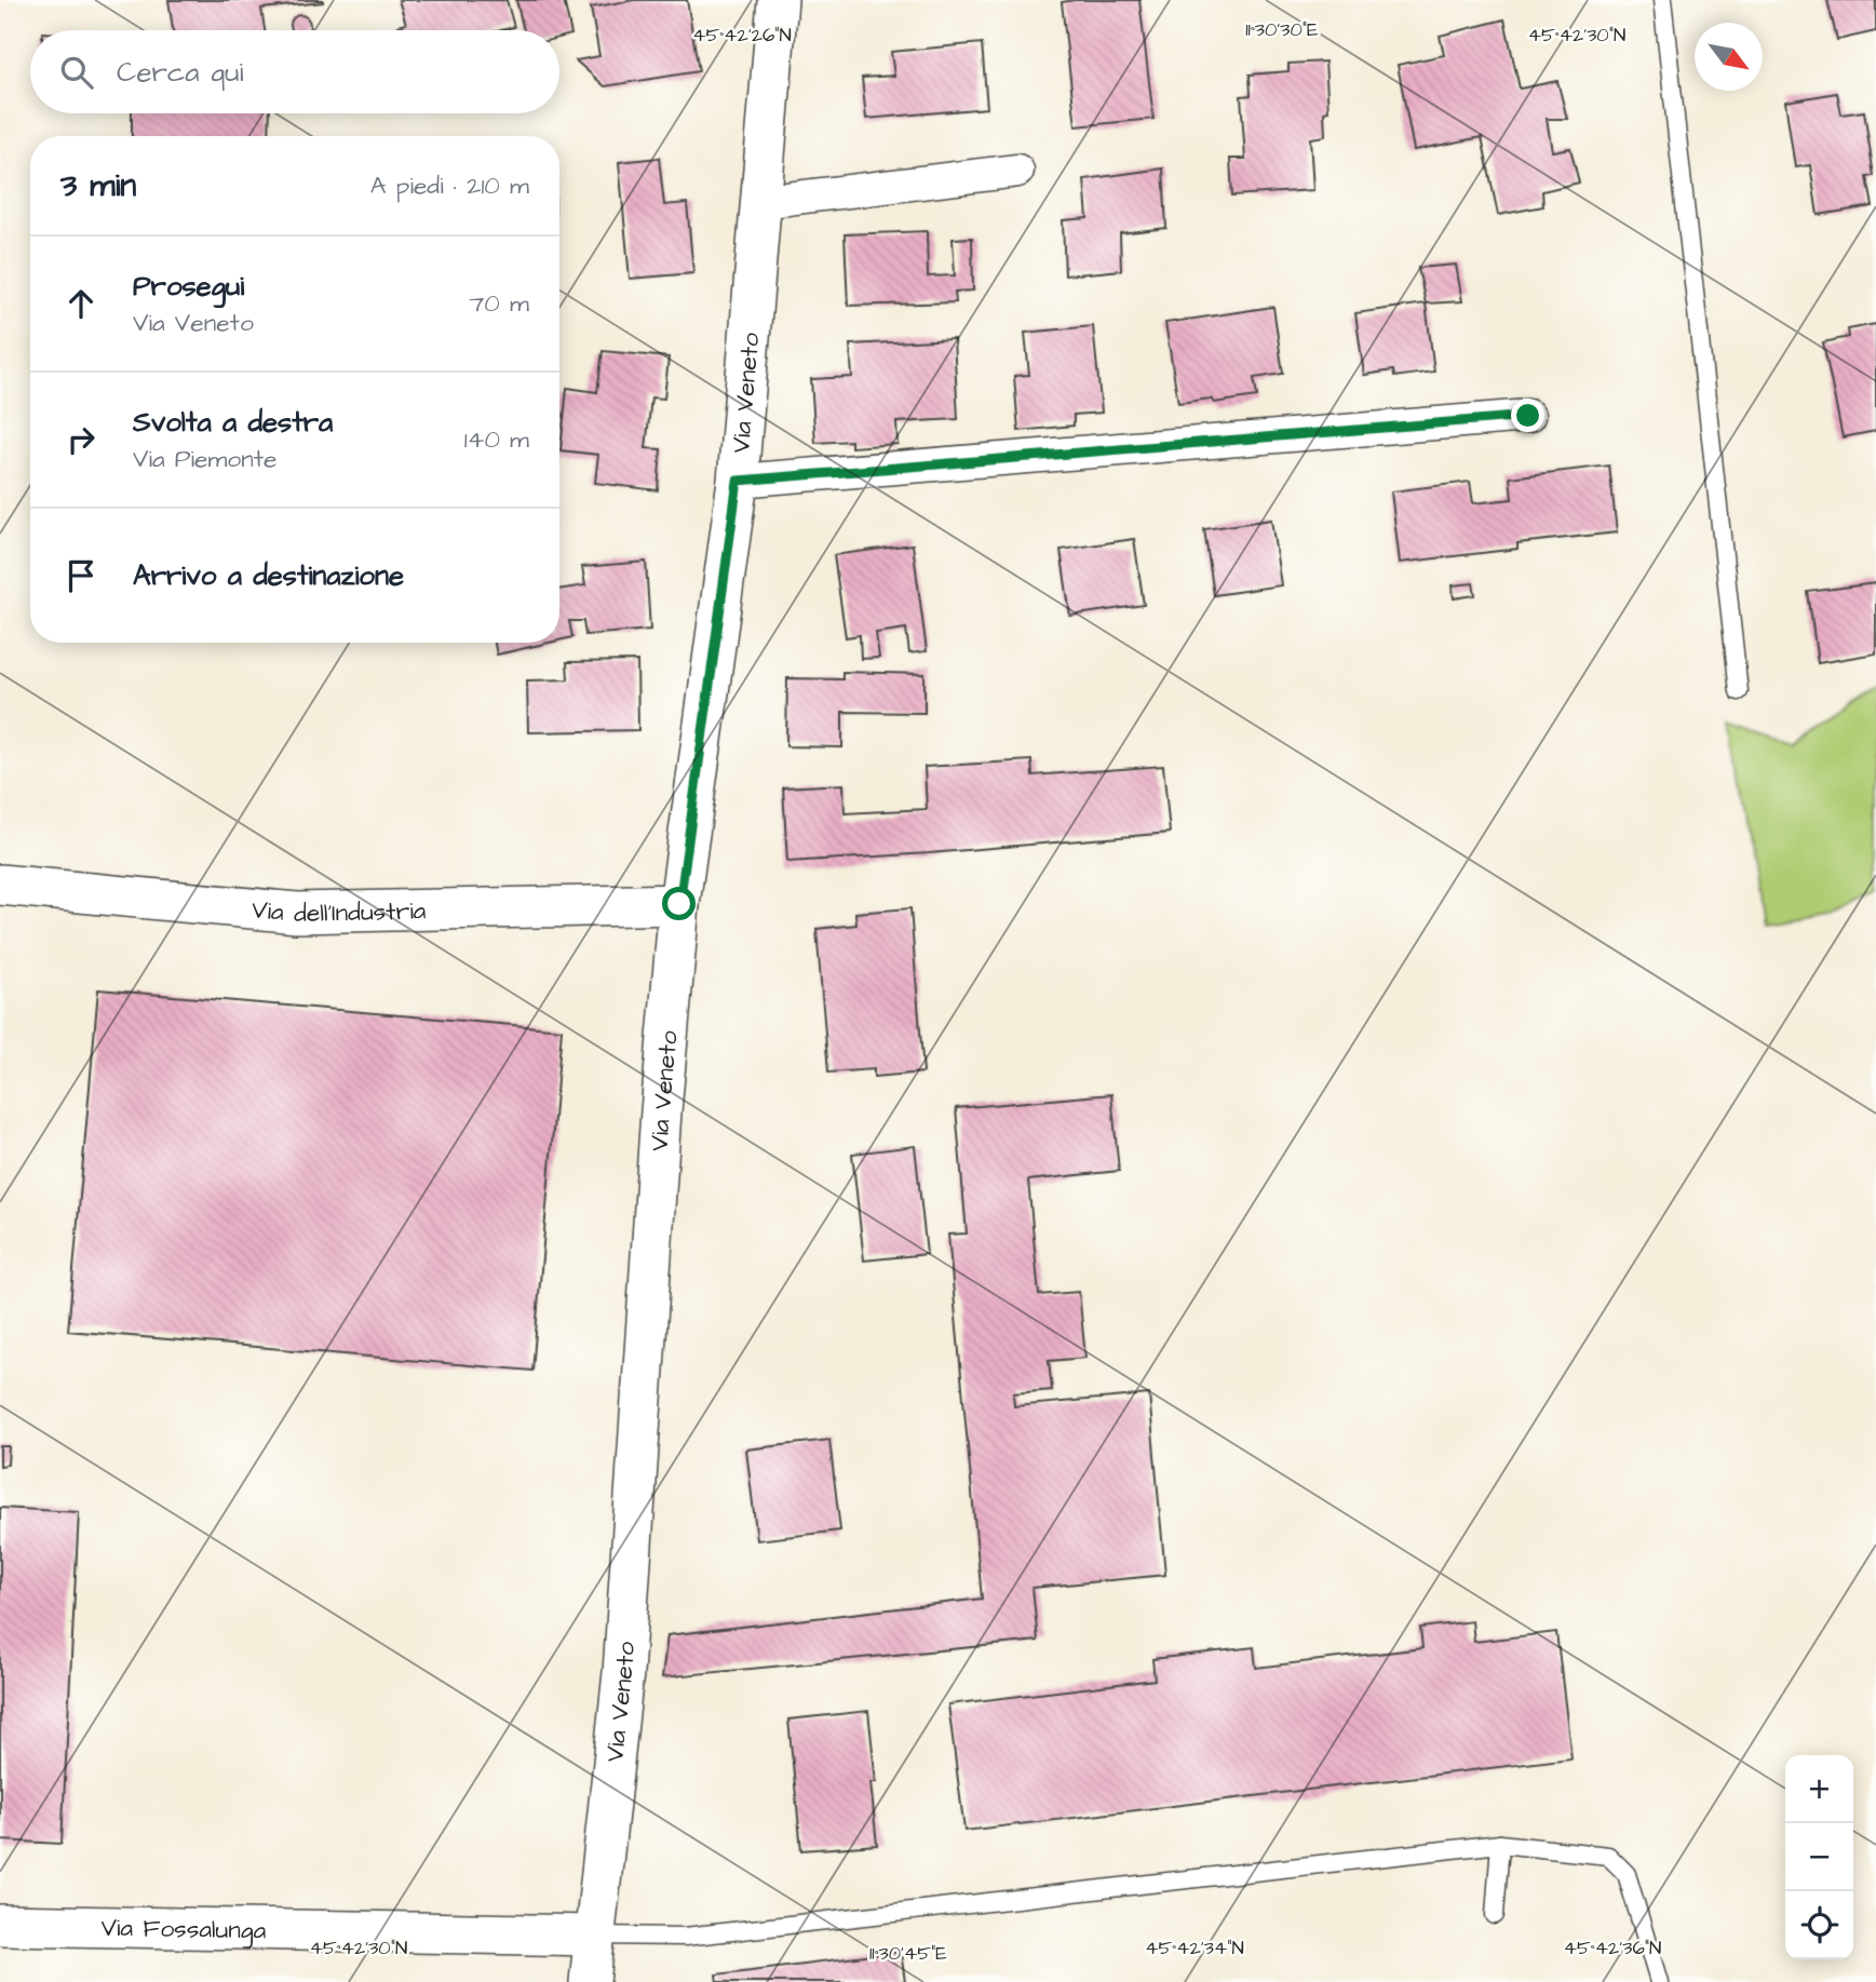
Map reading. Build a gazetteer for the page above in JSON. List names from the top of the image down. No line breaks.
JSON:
{"streets":{"street":["Via Veneto","Via dell'Industria","Via Fossalunga"]},"crossings":[["Via Veneto","Via dell'Industria"],["Via Veneto","Via Fossalunga"]],"north":"bottom right","page":{"search":"Cerca qui","heading":["3 min","A piedi · 210 m"],"list":[["Prosegui","Via Veneto","70 m"],["Svolta a destra","Via Piemonte","140 m"],"Arrivo a destinazione"],"map_buttons":["+","−"]},"coordinates":["11°30'30\"E","45°42'26\"N","45°42'30\"N","45°42'34\"N","45°42'36\"N","11°30'45\"E"]}
